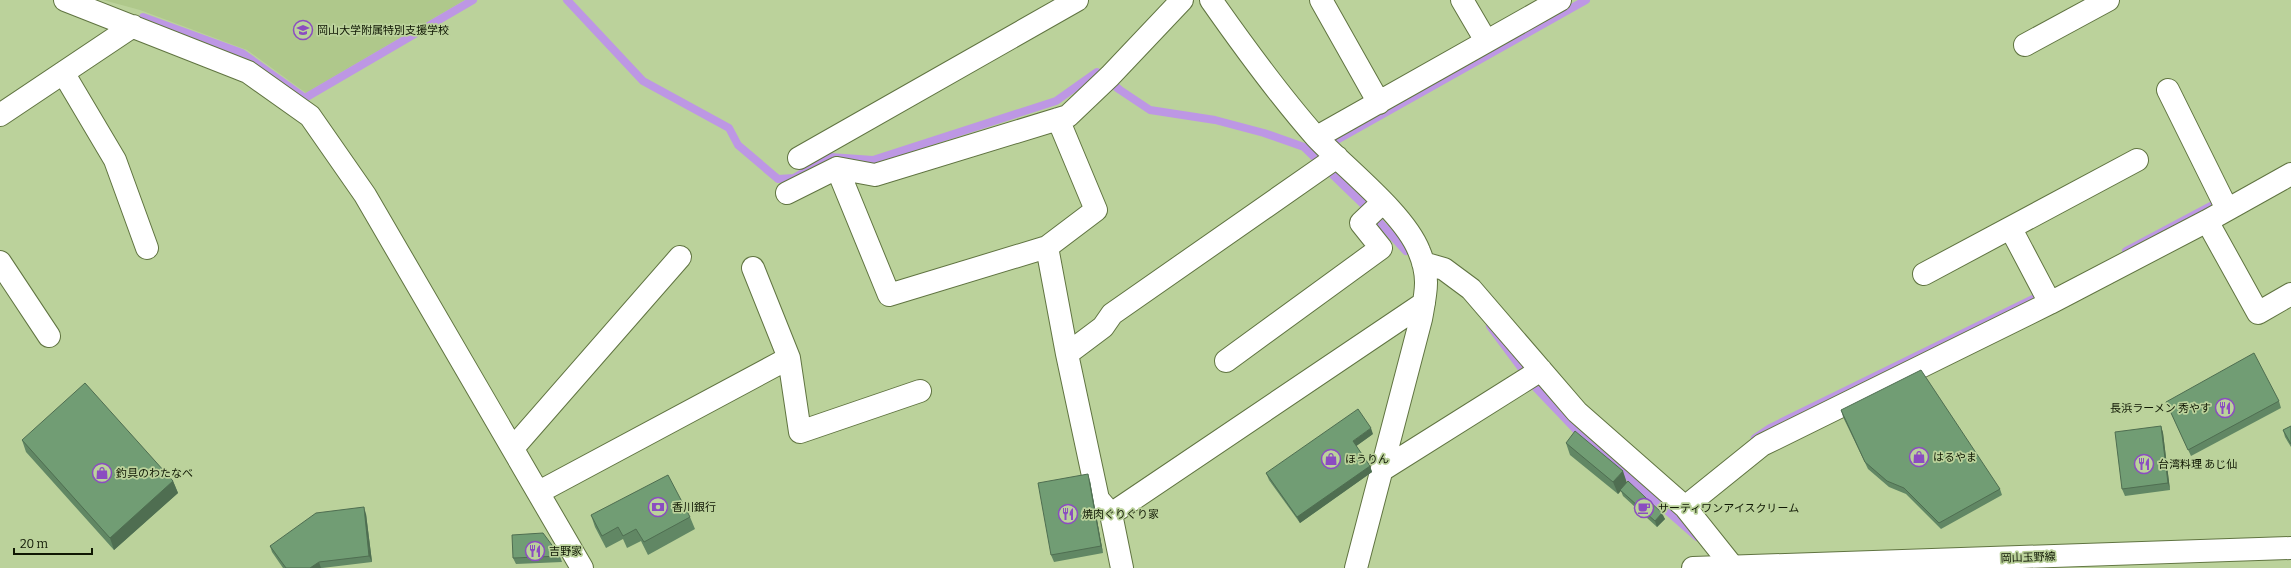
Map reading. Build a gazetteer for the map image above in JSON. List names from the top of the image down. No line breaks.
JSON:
{"streets":{"street":["岡山玉野線"]},"places":{"school or university":["岡山大学附属特別支援学校"],"restaurant":["長浜ラーメン 秀やす","台湾料理 あじ仙","焼肉ぐりぐり家","吉野家"],"shop":["はるやま","ほうりん","釣具のわたなべ"],"bank":["香川銀行"],"cafe":["サーティワンアイスクリーム"]},"scale_bar":"20 m"}
